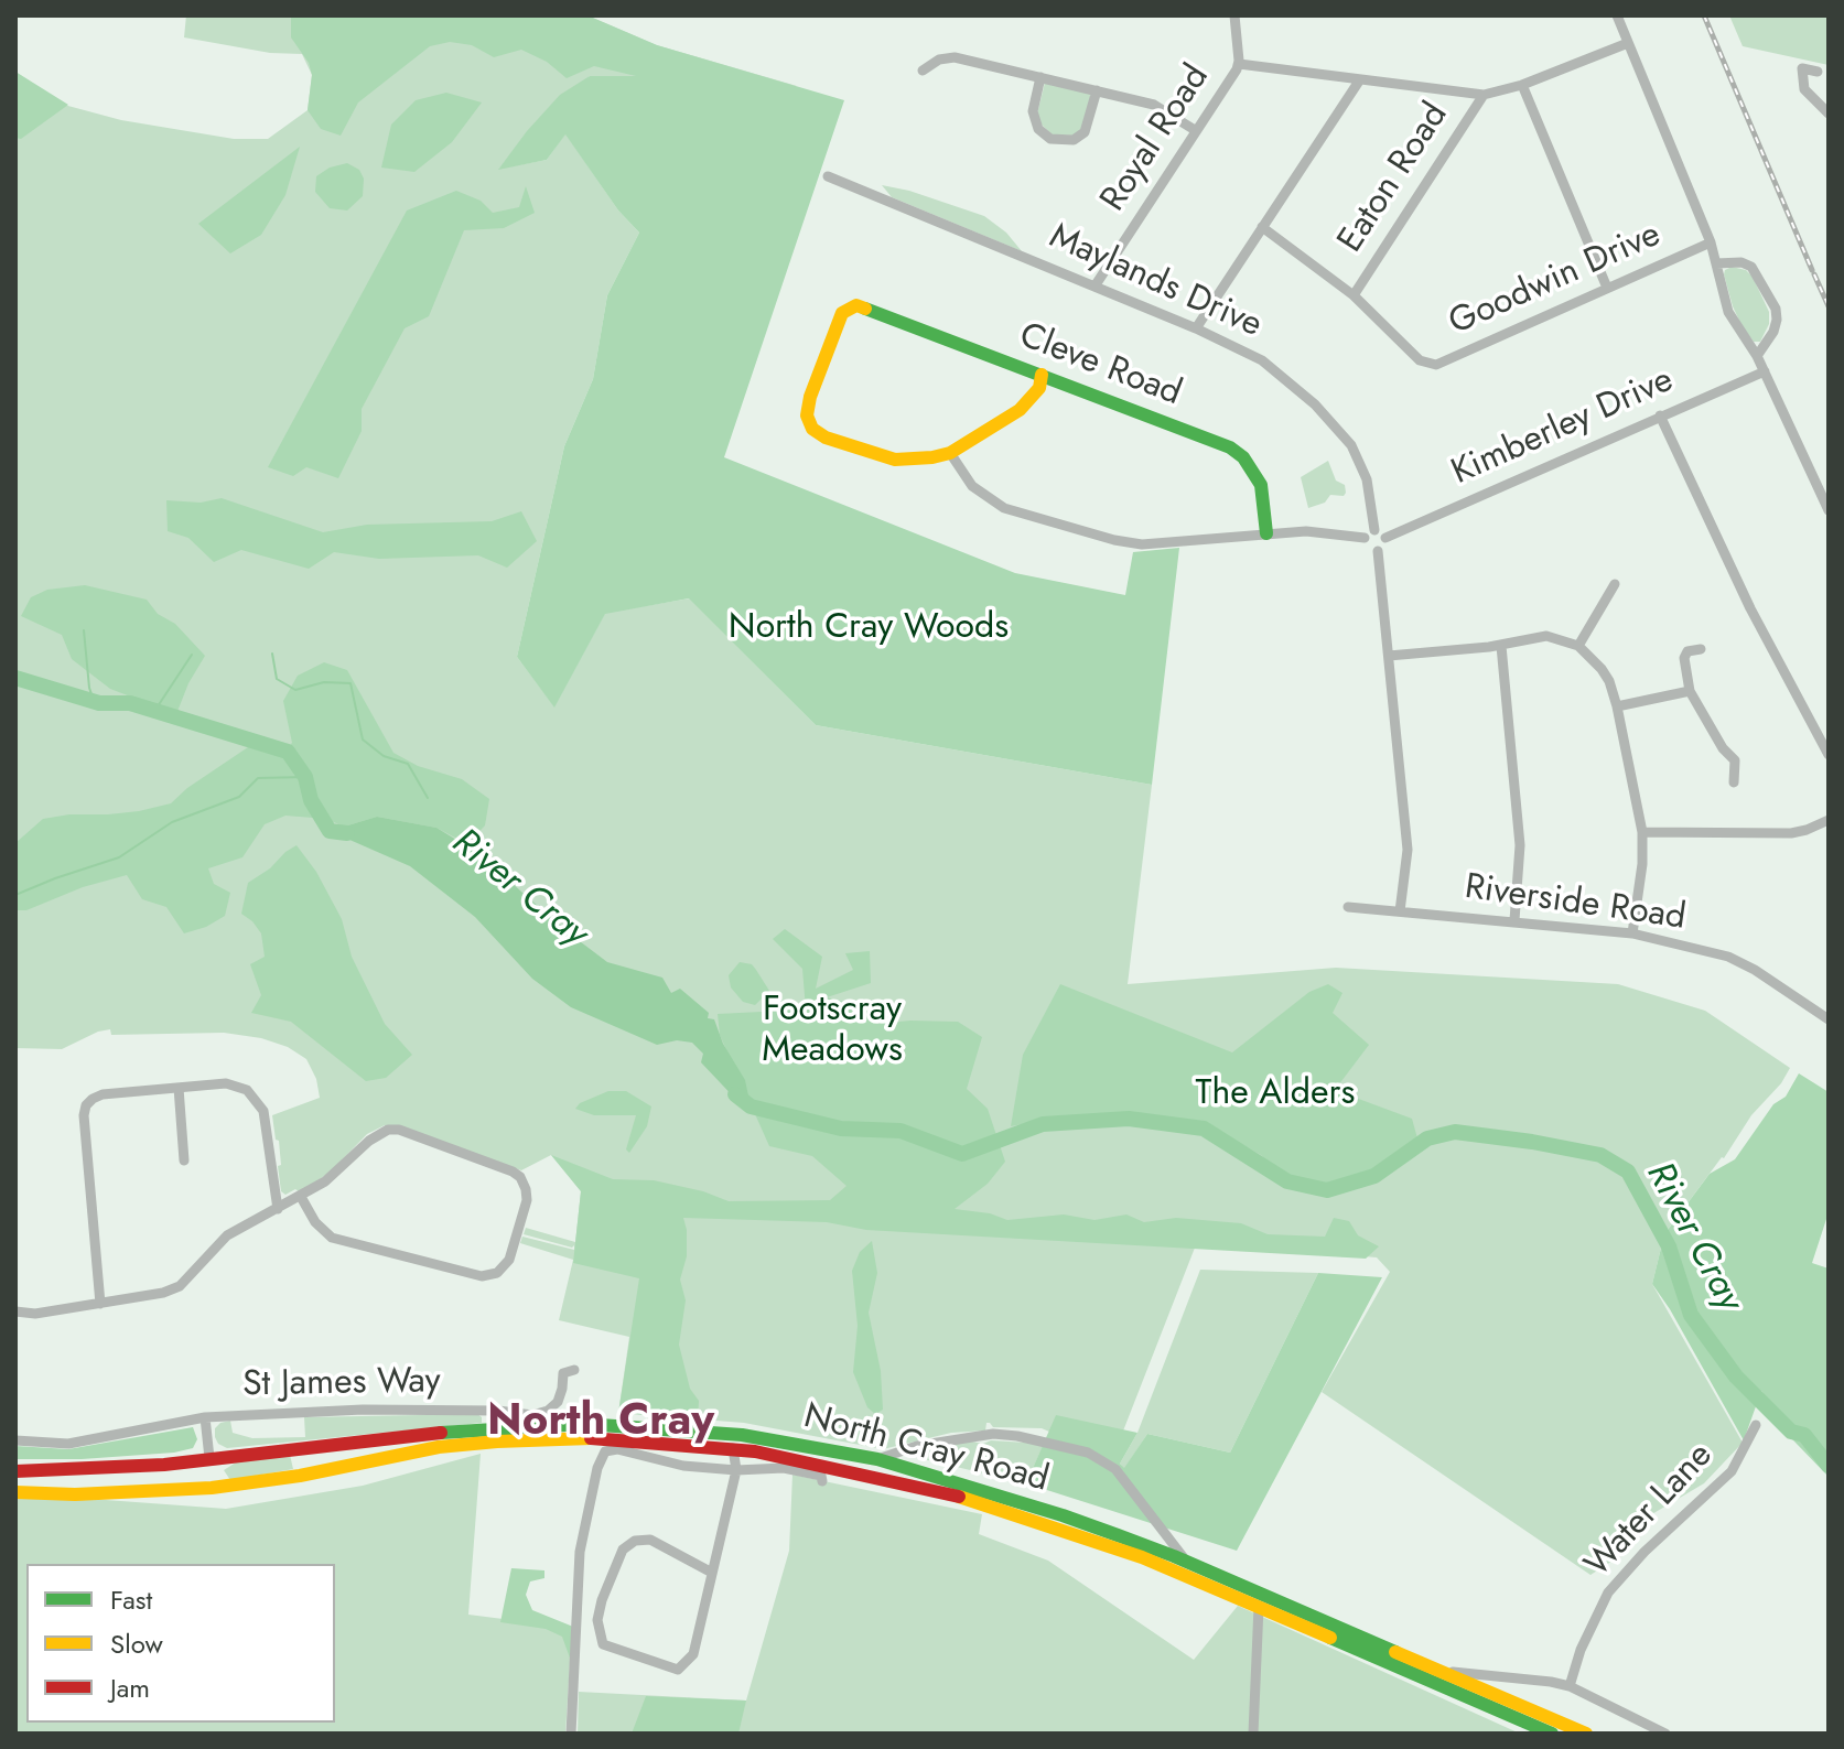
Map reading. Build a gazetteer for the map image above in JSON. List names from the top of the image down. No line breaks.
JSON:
{"streets":{"main road":["Cleve Road","North Cray Road"],"street":["Royal Road","Eaton Road","Goodwin Drive","Maylands Drive","Kimberley Drive","Riverside Road","St James Way","Water Lane"]},"crossings":[["Royal Road","Maylands Drive"],["Eaton Road","Goodwin Drive"],["Maylands Drive","Kimberley Drive"],["St James Way","North Cray Road"]],"districts":["North Cray"],"water":["River Cray"],"parks":["North Cray Woods","Footscray Meadows","The Alders"],"legend":["Fast","Slow","Jam"]}
